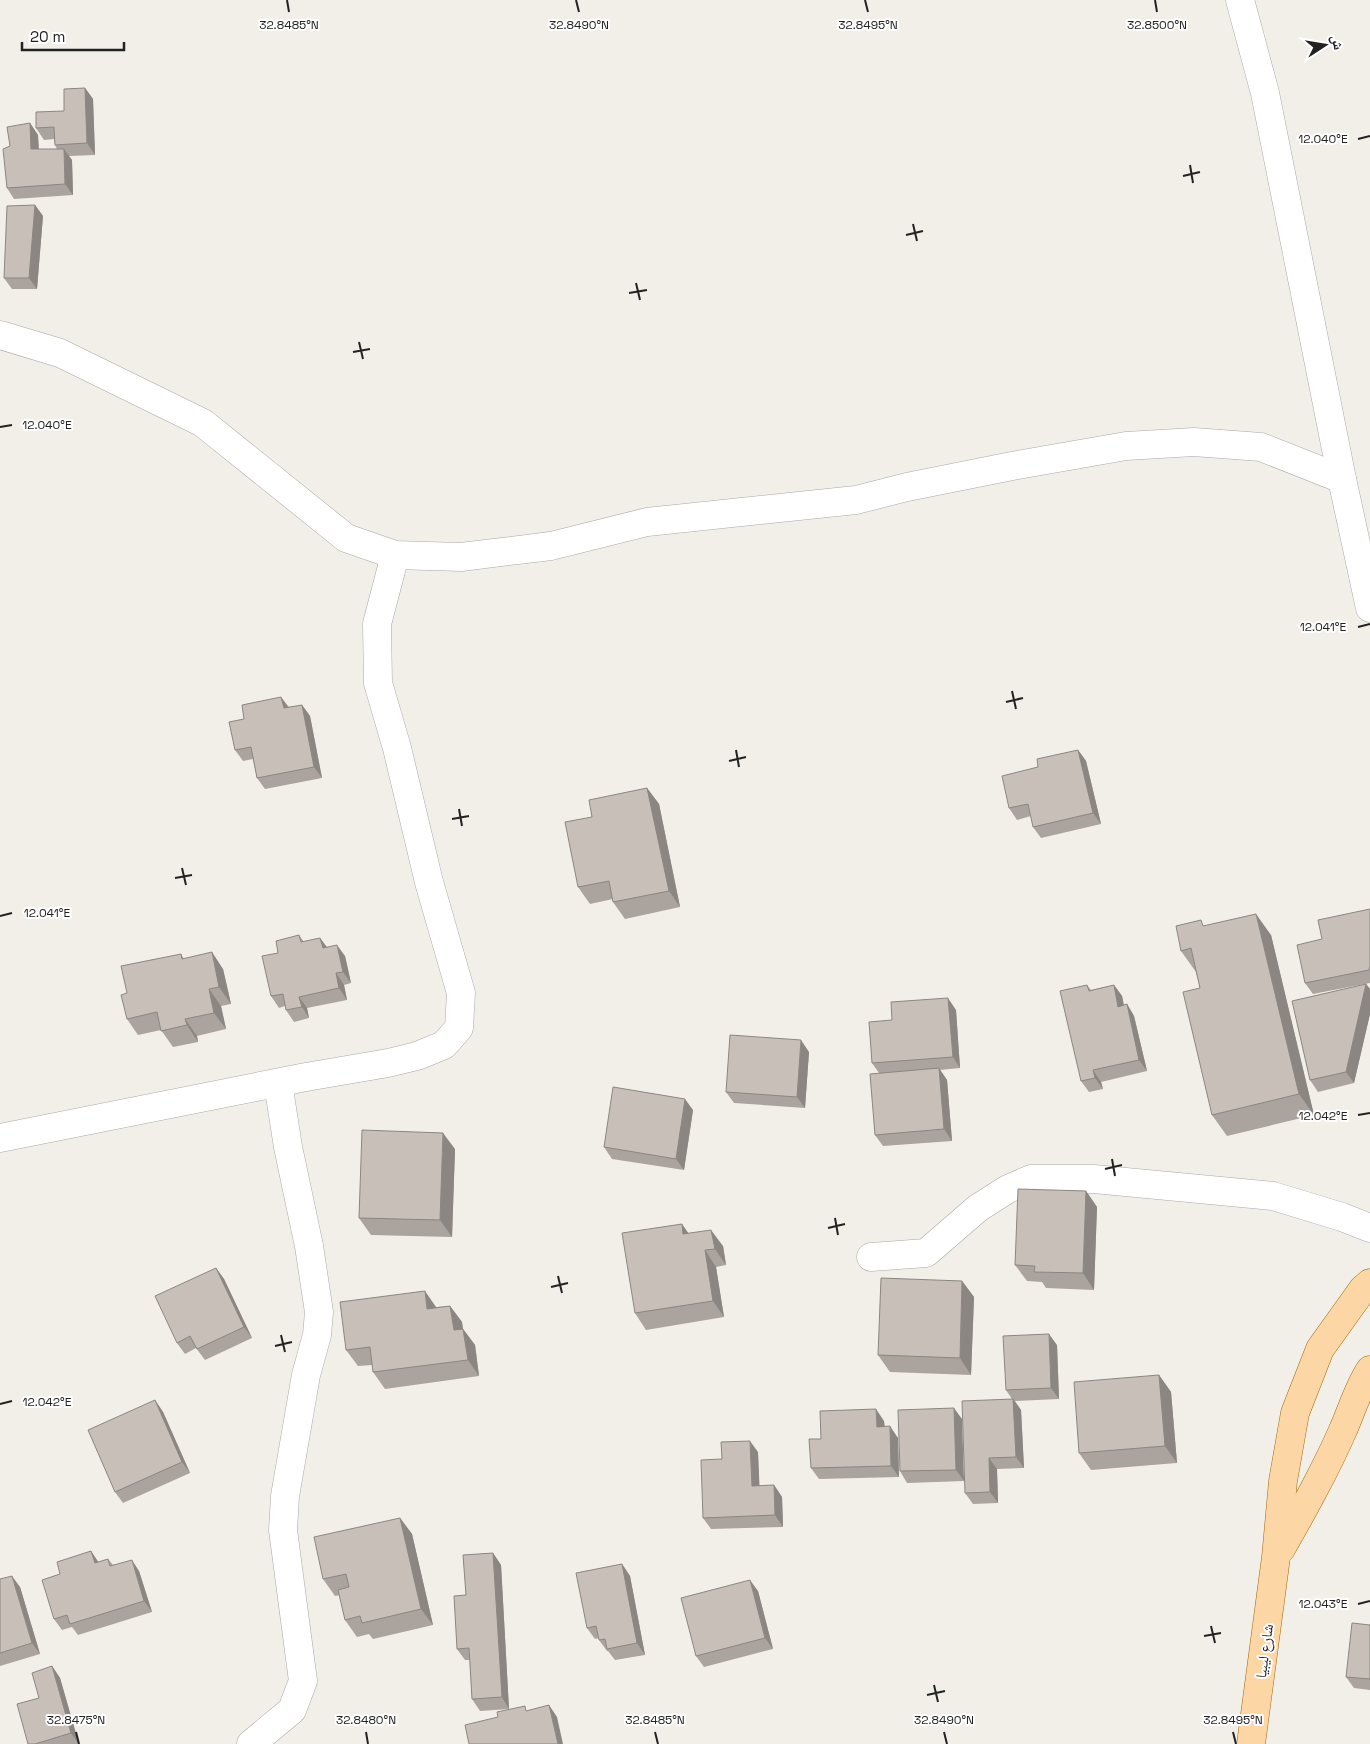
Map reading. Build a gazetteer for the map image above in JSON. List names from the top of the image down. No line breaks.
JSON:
{"streets":{"main road":["شارع ليبيا"]},"scale_bar":"20 m","north":"right","coordinates":["32.8485°N","32.8490°N","32.8495°N","32.8500°N","12.040°E","12.041°E","12.042°E","12.043°E","32.8475°N","32.8480°N"]}
